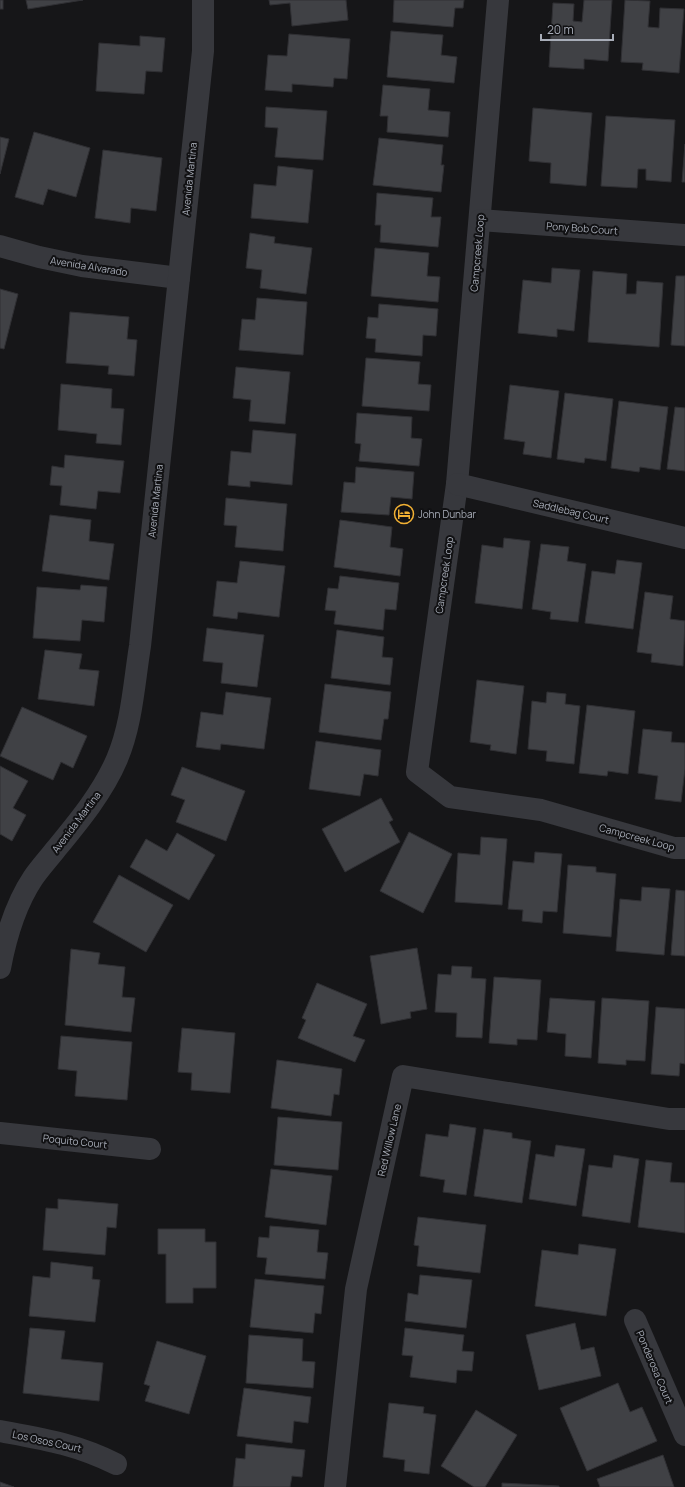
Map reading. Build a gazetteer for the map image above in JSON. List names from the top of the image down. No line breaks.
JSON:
{"streets":{"street":["Avenida Martina","Pony Bob Court","Campcreek Loop","Avenida Alvarado","Saddlebag Court","Red Willow Lane","Poquito Court","Ponderosa Court","Los Osos Court"]},"crossings":[["Avenida Martina","Avenida Alvarado"],["Pony Bob Court","Campcreek Loop"],["Campcreek Loop","Saddlebag Court"]],"places":{"hotel":["John Dunbar"]},"scale_bar":"20 m"}
